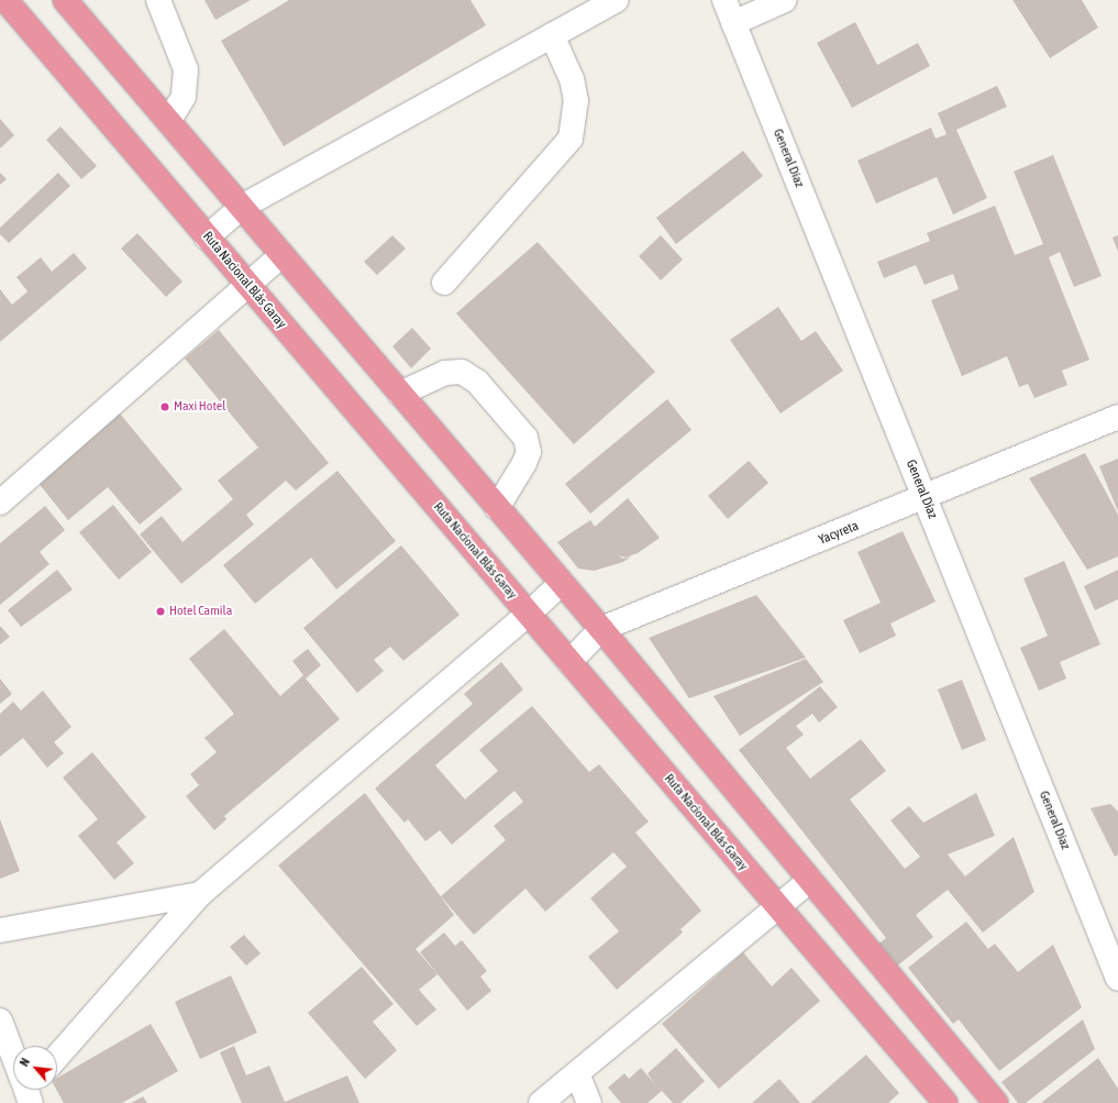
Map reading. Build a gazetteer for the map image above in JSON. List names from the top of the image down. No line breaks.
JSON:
{"streets":{"highway":["Ruta Nacional Blás Garay"],"street":["General Díaz","Yacyreta"]},"crossings":[["General Díaz","Yacyreta"],["Ruta Nacional Blás Garay","Yacyreta"]],"places":["Maxi Hotel","Hotel Camila"],"north":"top left"}
